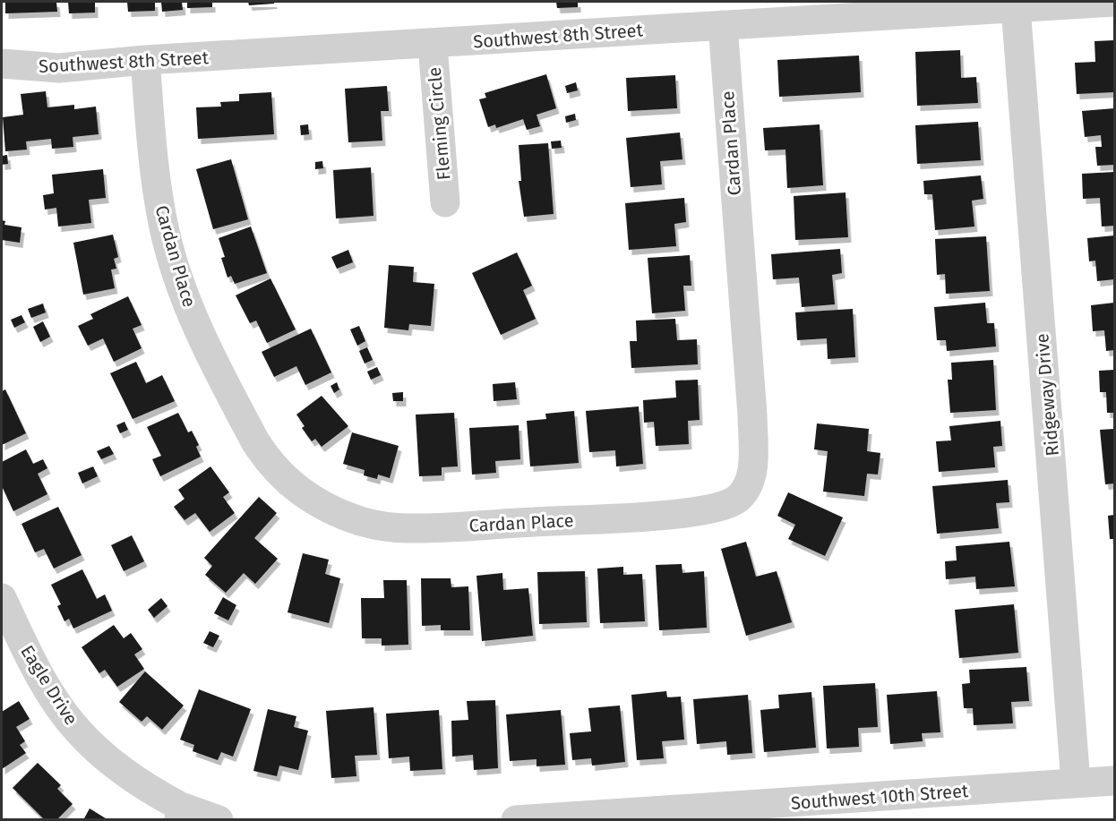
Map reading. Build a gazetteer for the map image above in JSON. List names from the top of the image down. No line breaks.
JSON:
{"streets":{"street":["Southwest 8th Street","Fleming Circle","Cardan Place","Ridgeway Drive","Eagle Drive","Southwest 10th Street"]},"crossings":[["Southwest 8th Street","Fleming Circle"],["Southwest 8th Street","Cardan Place"],["Southwest 8th Street","Ridgeway Drive"],["Ridgeway Drive","Southwest 10th Street"]]}
